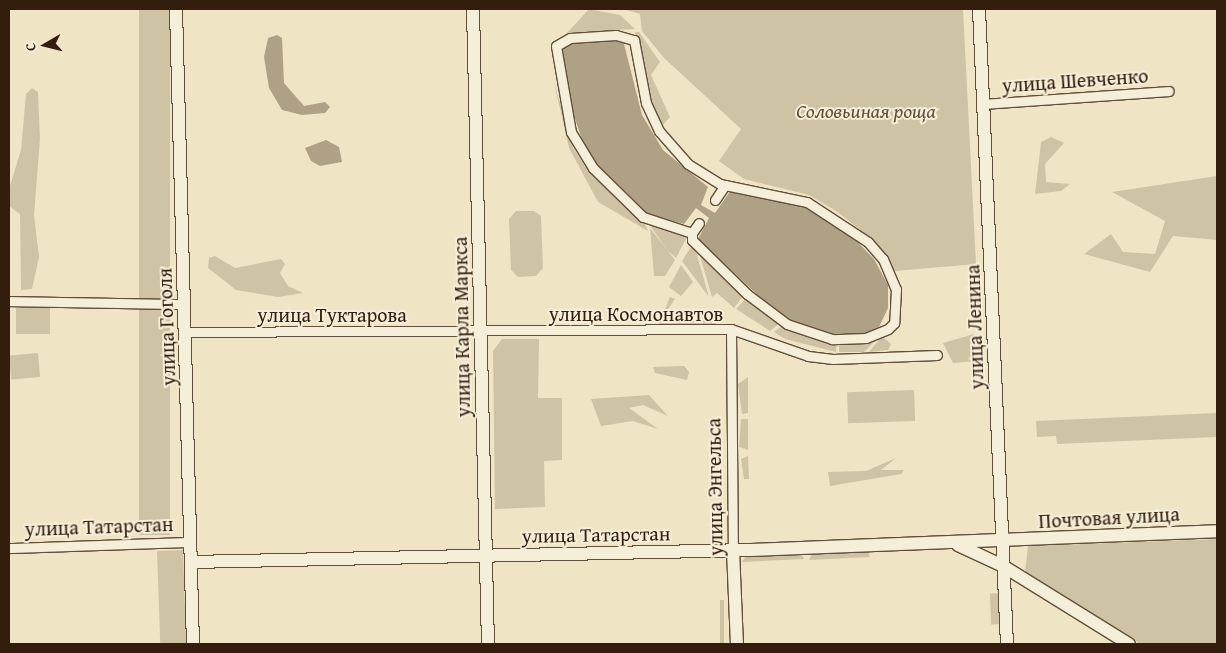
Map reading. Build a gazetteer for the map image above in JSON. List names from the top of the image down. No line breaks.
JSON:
{"streets":{"street":["улица Шевченко","улица Космонавтов","улица Туктарова","улица Гоголя","улица Карла Маркса","улица Ленина","улица Энгельса","Почтовая улица","улица Татарстан"]},"crossings":[["улица Шевченко","улица Ленина"],["улица Космонавтов","улица Туктарова"],["улица Космонавтов","улица Карла Маркса"],["улица Космонавтов","улица Энгельса"],["улица Туктарова","улица Гоголя"],["улица Туктарова","улица Карла Маркса"],["улица Гоголя","улица Татарстан"],["улица Карла Маркса","улица Татарстан"],["улица Ленина","Почтовая улица"],["улица Ленина","улица Татарстан"],["улица Энгельса","улица Татарстан"],["Почтовая улица","улица Татарстан"]],"parks":["Соловьиная роща"],"north":"left"}
